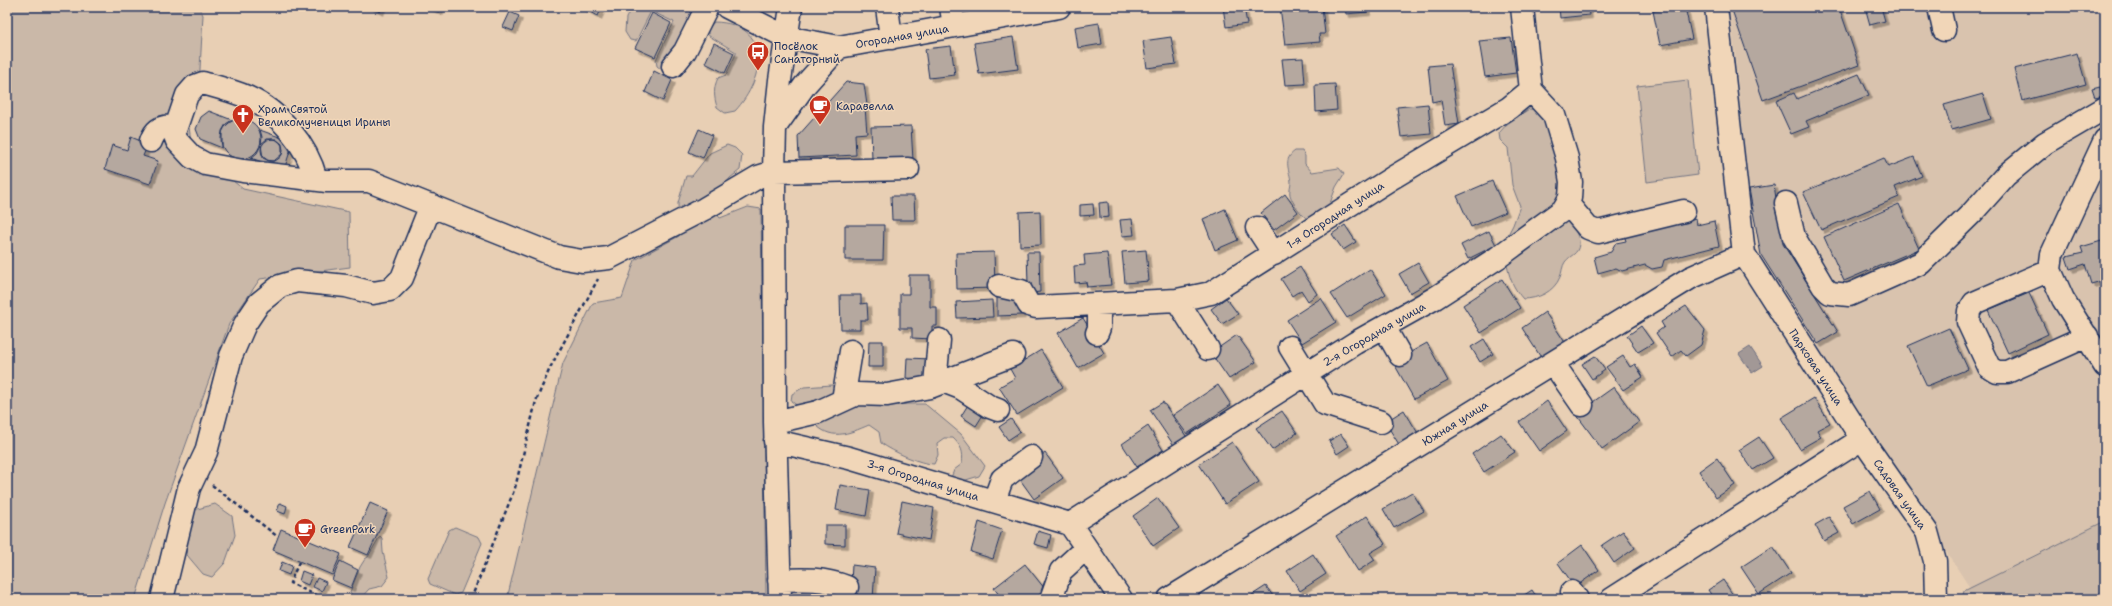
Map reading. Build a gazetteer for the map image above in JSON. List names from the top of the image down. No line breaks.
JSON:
{"streets":{"street":["Огородная улица","1-я Огородная улица","2-я Огородная улица","Парковая улица","Южная улица","3-я Огородная улица","Садовая улица"]},"crossings":[["2-я Огородная улица","3-я Огородная улица"],["Парковая улица","Южная улица"],["Парковая улица","Садовая улица"]],"places":{"bus stop":["Посёлок Санаторный"],"cafe":["Каравелла","GreenPark"],"church":["Храм Святой Великомученицы Ирины"]}}
